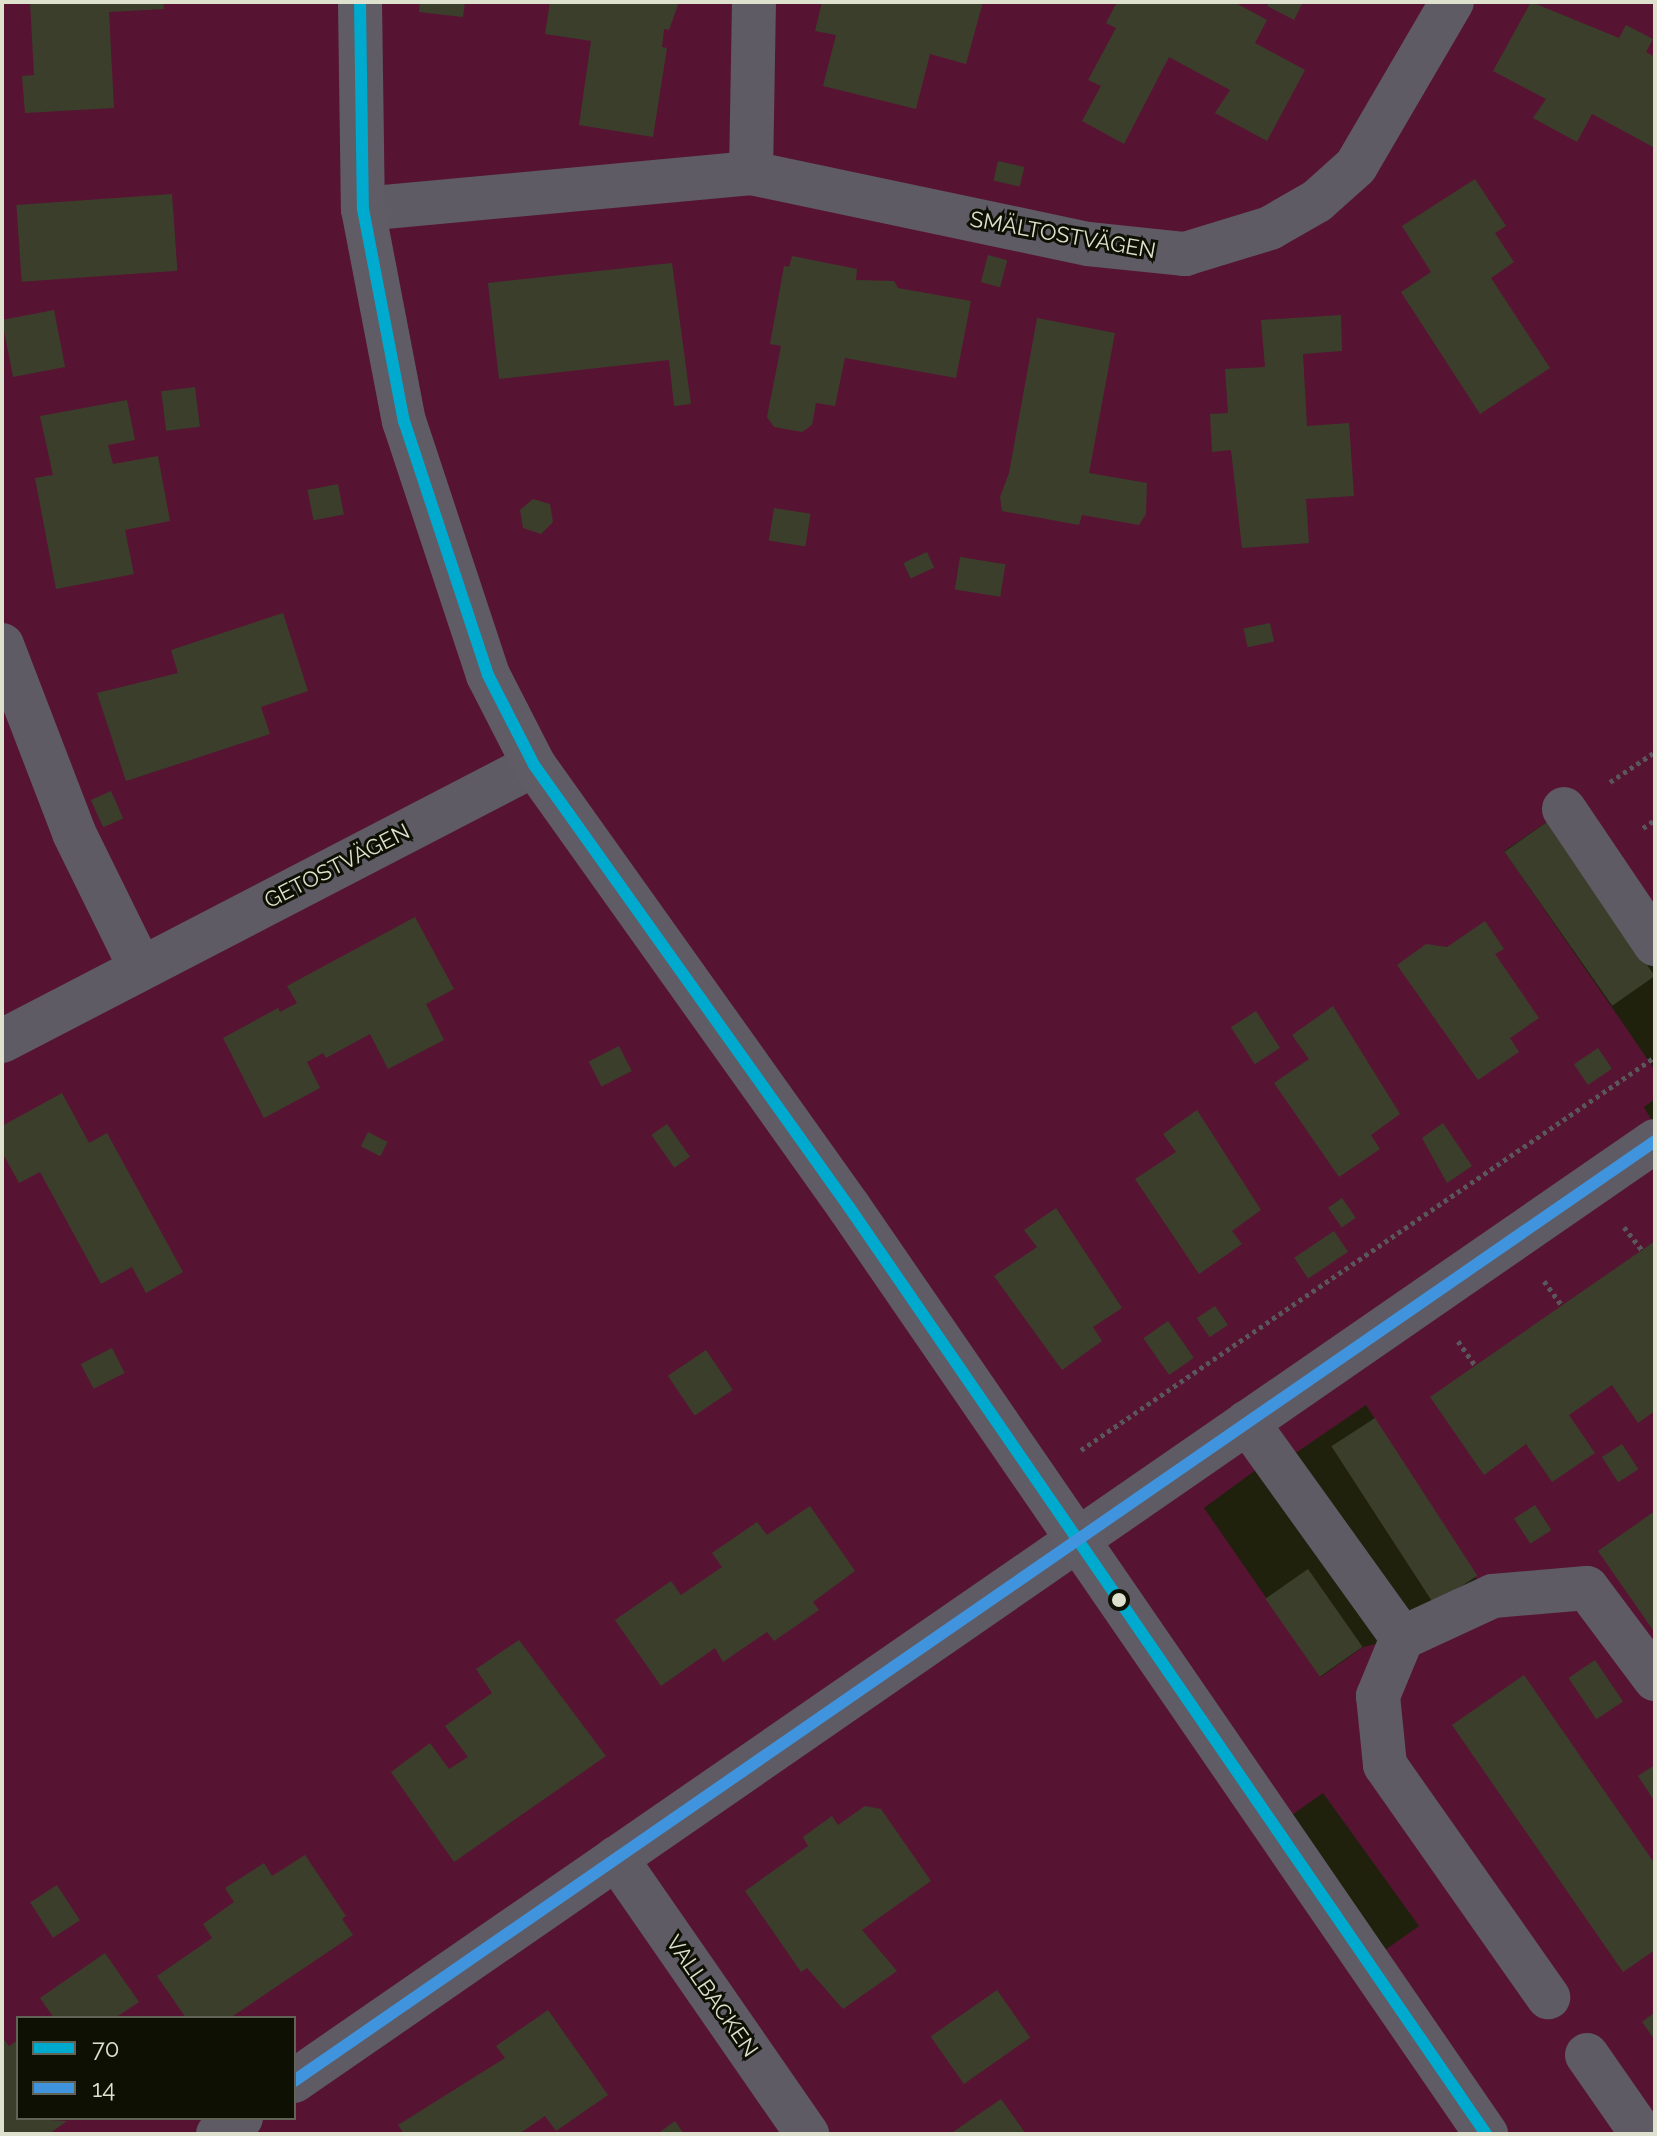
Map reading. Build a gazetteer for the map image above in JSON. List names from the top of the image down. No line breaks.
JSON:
{"streets":{"street":["SMÄLTOSTVÄGEN","GETOSTVÄGEN","VALLBACKEN"]},"lines":["transit line 70","transit line 14"],"legend":["70","14"]}
